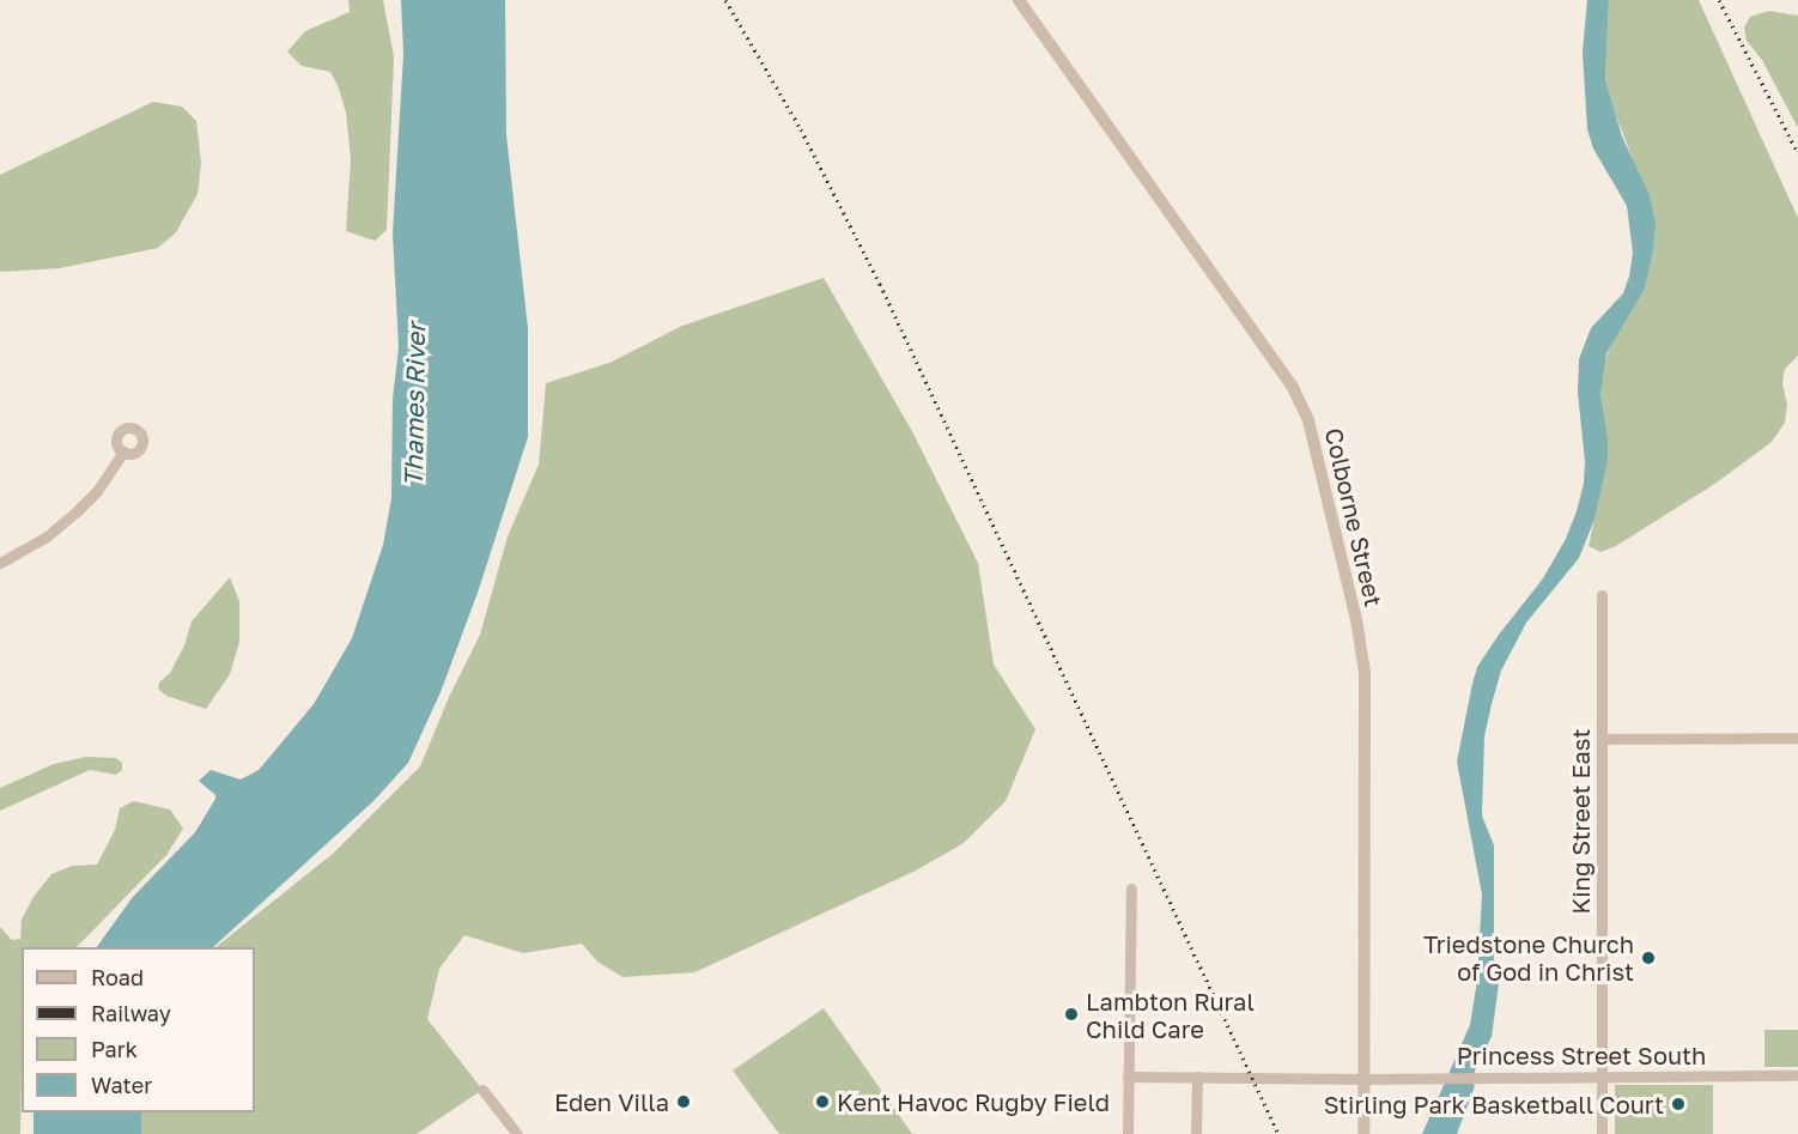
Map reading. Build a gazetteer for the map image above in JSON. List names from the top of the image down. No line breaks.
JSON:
{"streets":{"street":["Colborne Street","King Street East","Princess Street South"]},"crossings":[["Colborne Street","Princess Street South"],["King Street East","Princess Street South"]],"water":["Thames River"],"places":["Triedstone Church of God in Christ","Lambton Rural Child Care","Eden Villa","Kent Havoc Rugby Field","Stirling Park Basketball Court"],"legend":["Road","Railway","Park","Water"]}
